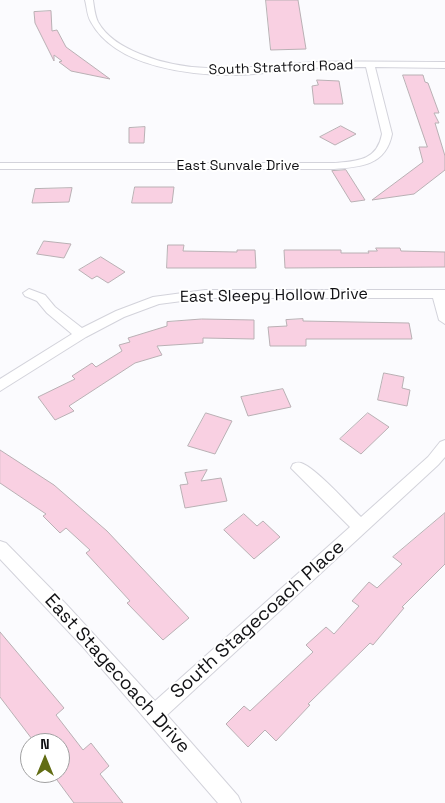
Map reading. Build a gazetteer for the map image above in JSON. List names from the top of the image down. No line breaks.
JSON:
{"streets":{"street":["South Stratford Road","East Sunvale Drive","East Sleepy Hollow Drive","South Stagecoach Place","East Stagecoach Drive"]},"crossings":[["South Stratford Road","East Sunvale Drive"],["South Stagecoach Place","East Stagecoach Drive"]],"north":"top"}
